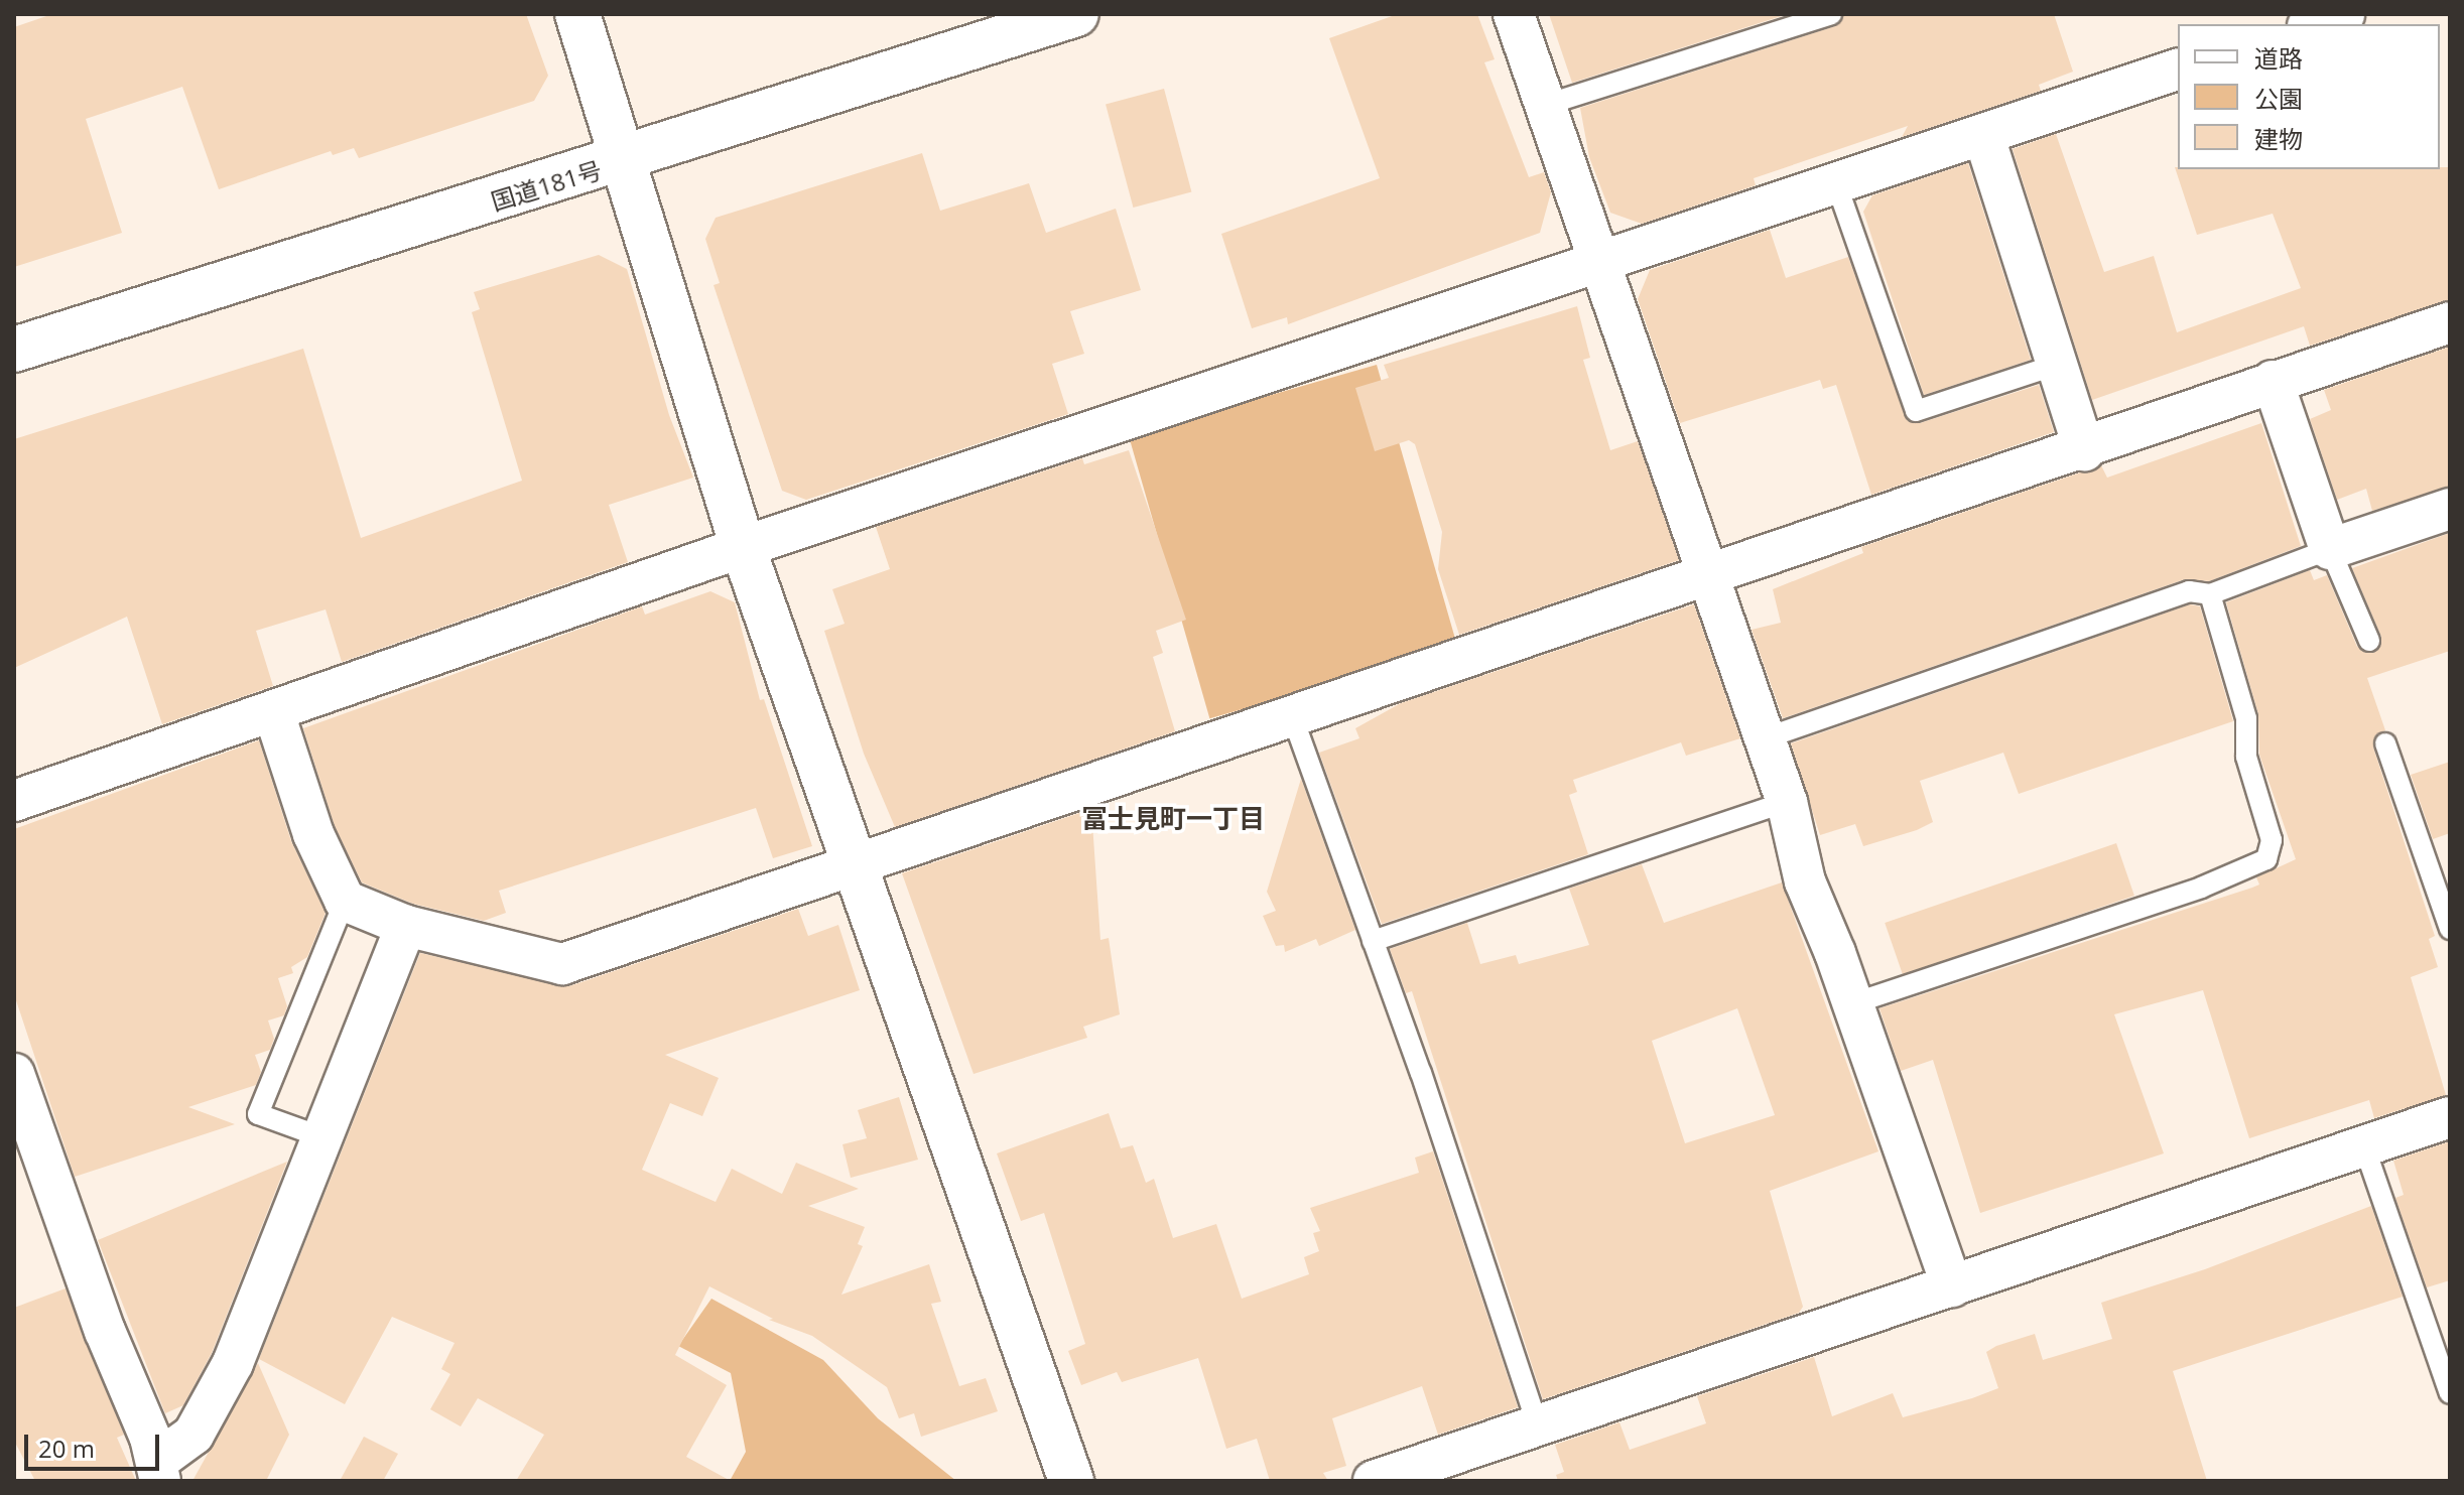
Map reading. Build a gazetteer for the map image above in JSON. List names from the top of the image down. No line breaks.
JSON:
{"streets":{"main road":["国道181号"]},"districts":["冨士見町一丁目"],"legend":["道路","公園","建物"],"scale_bar":"20 m"}
